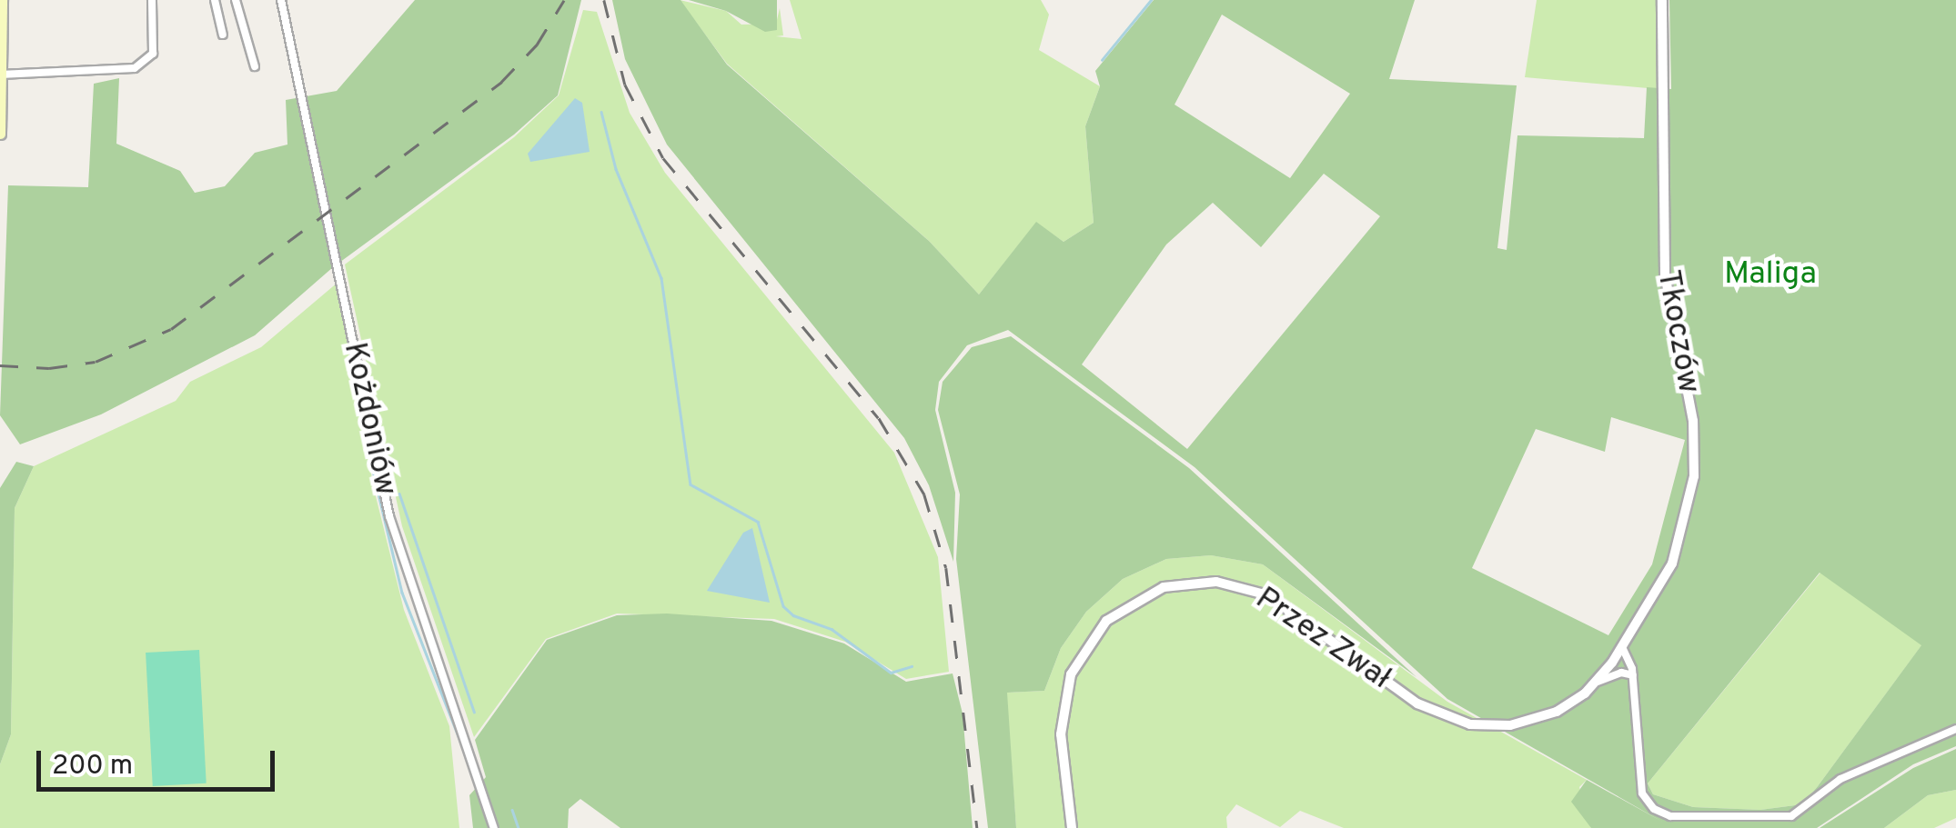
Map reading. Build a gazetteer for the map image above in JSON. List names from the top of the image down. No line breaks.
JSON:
{"streets":{"street":["Tkoczów","Kożdoniów","Przez Zwał"]},"crossings":[["Tkoczów","Przez Zwał"]],"parks":["Maliga"],"scale_bar":"200 m"}
